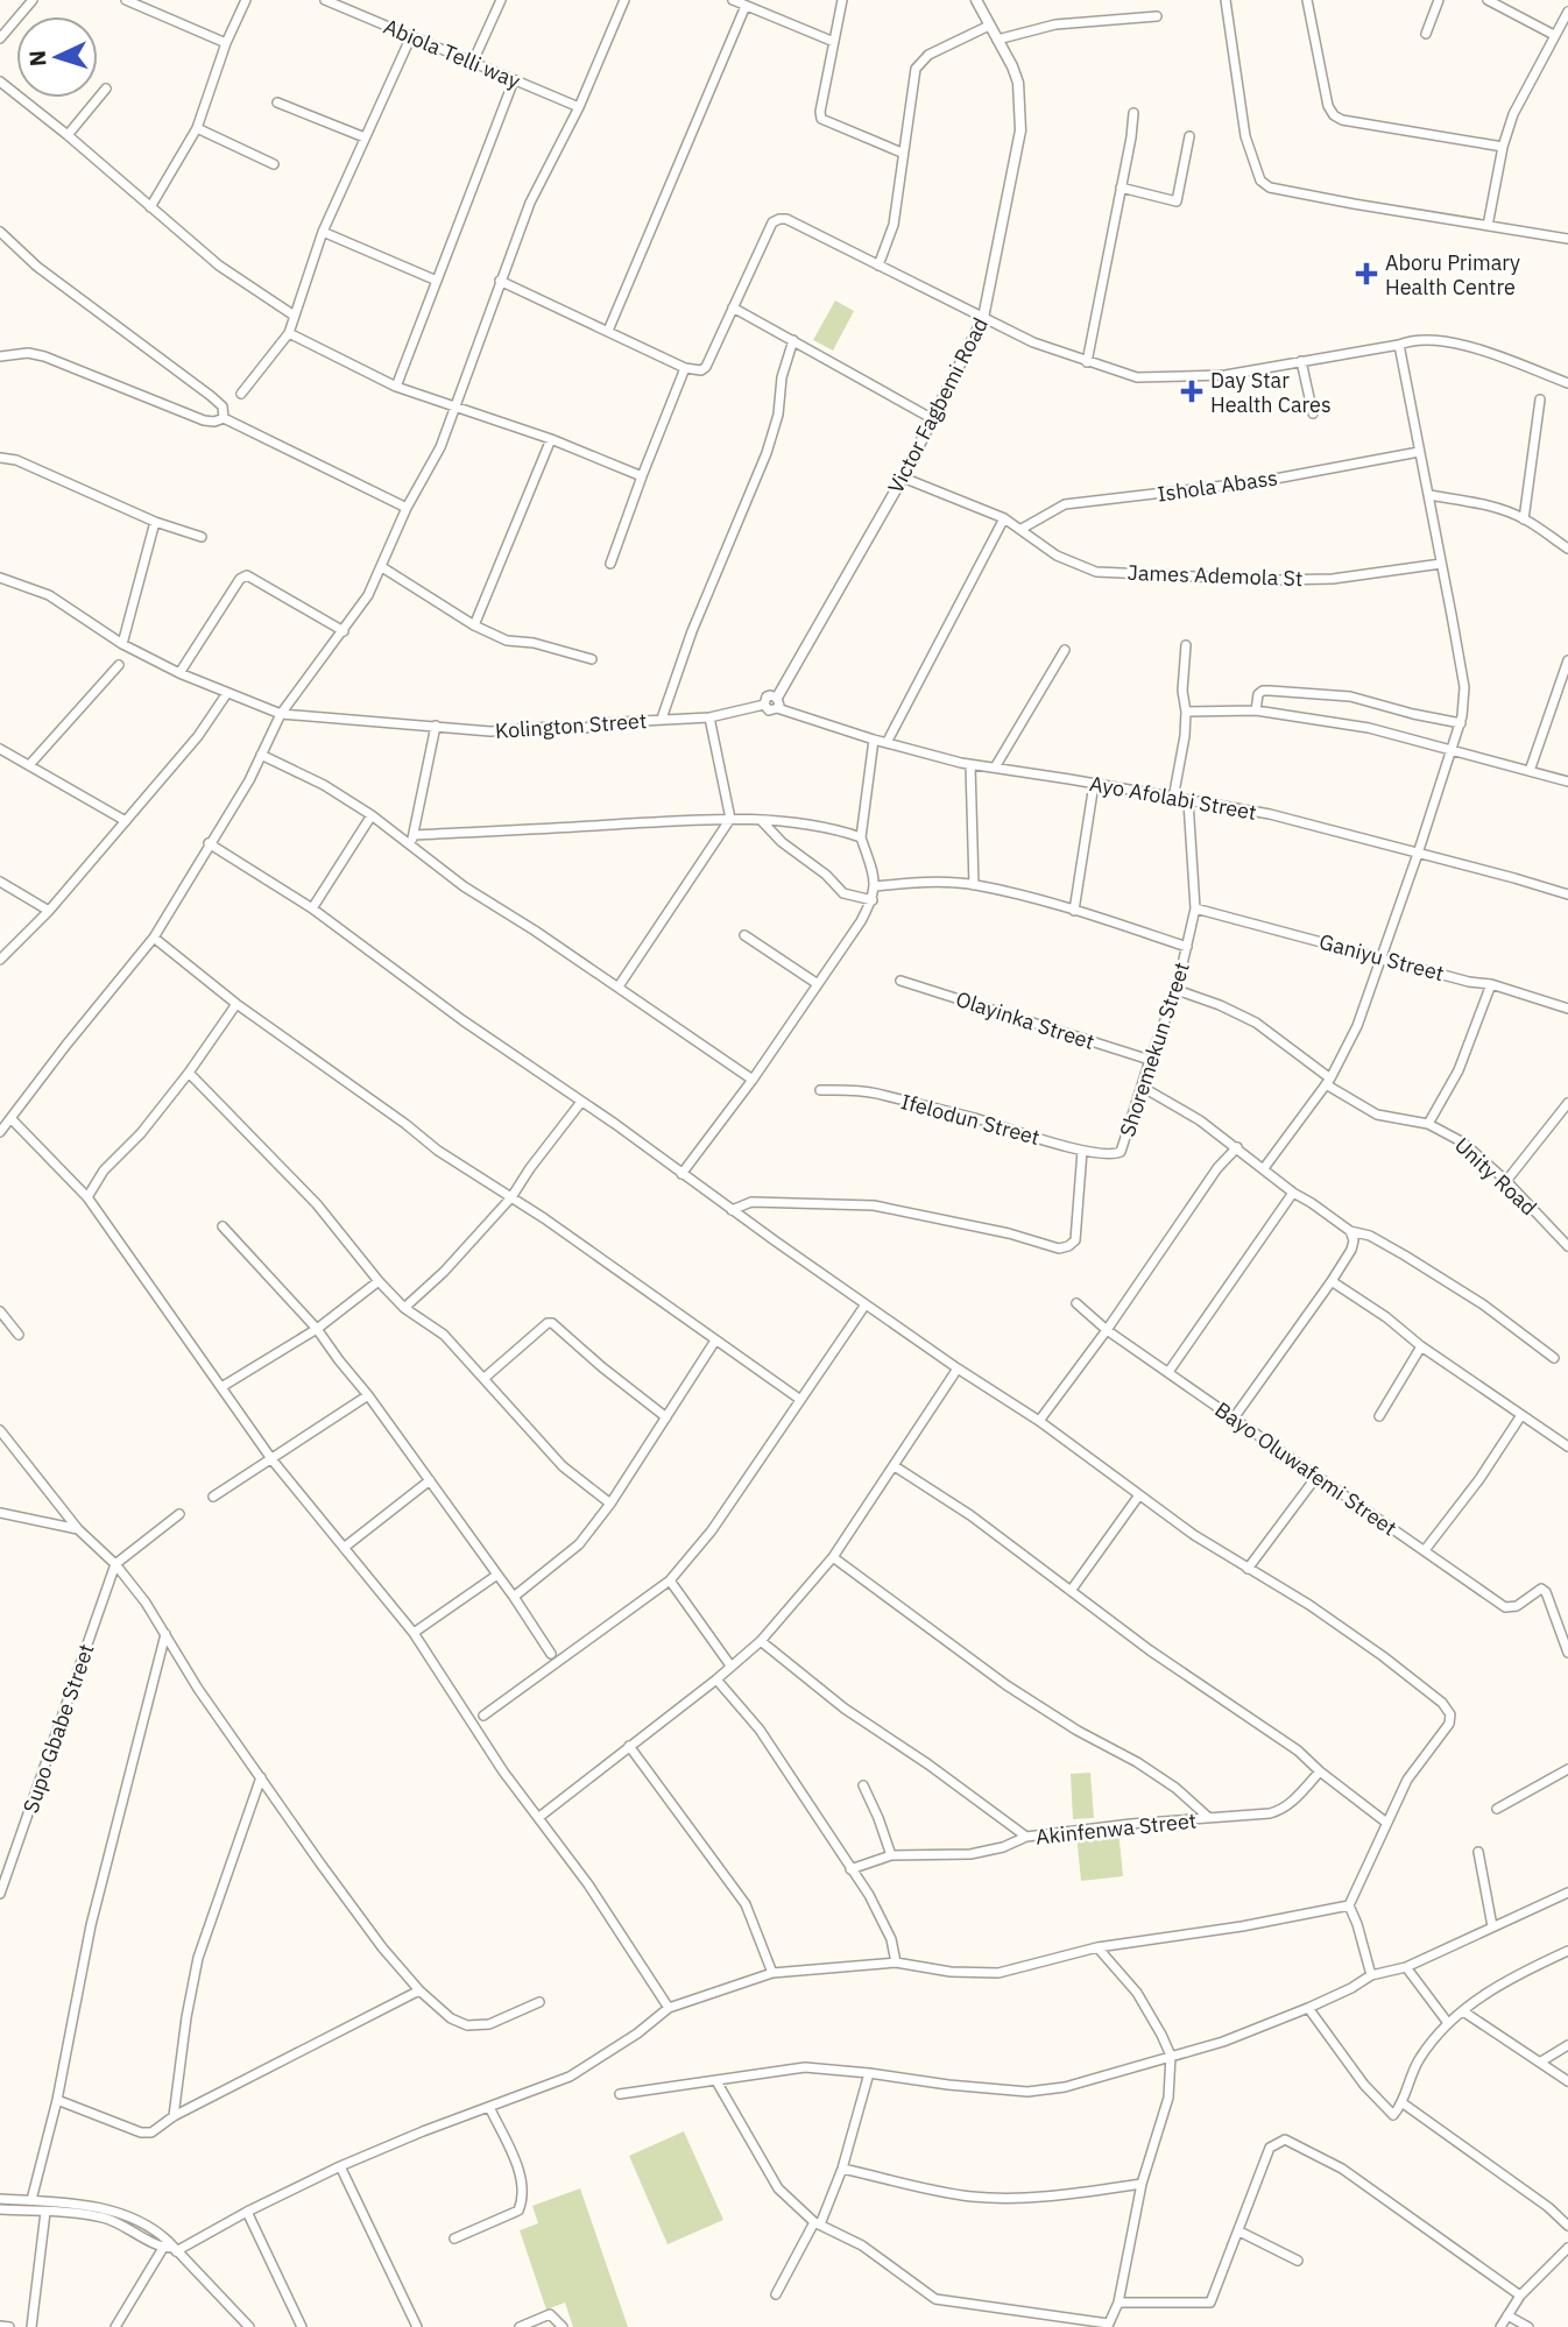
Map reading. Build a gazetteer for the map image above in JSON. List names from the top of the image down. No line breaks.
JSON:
{"streets":{"street":["Abiola Telli way","Victor Fagbemi Road","Ishola Abass","James Ademola St","Kolington Street","Ayo Afolabi Street","Ganiyu Street","Olayinka Street","Shoremekun Street","Ifelodun Street","Unity Road","Bayo Oluwafemi Street","Supo Gbabe Street","Akinfenwa Street"]},"crossings":[["Victor Fagbemi Road","James Ademola St"],["Victor Fagbemi Road","Kolington Street"],["Victor Fagbemi Road","Ayo Afolabi Street"],["Ishola Abass","James Ademola St"],["Kolington Street","Ayo Afolabi Street"],["Ayo Afolabi Street","Shoremekun Street"],["Ganiyu Street","Shoremekun Street"],["Olayinka Street","Shoremekun Street"],["Shoremekun Street","Ifelodun Street"],["Shoremekun Street","Unity Road"]],"places":{"health":["Aboru Primary Health Centre","Day Star Health Cares"]},"north":"left"}
